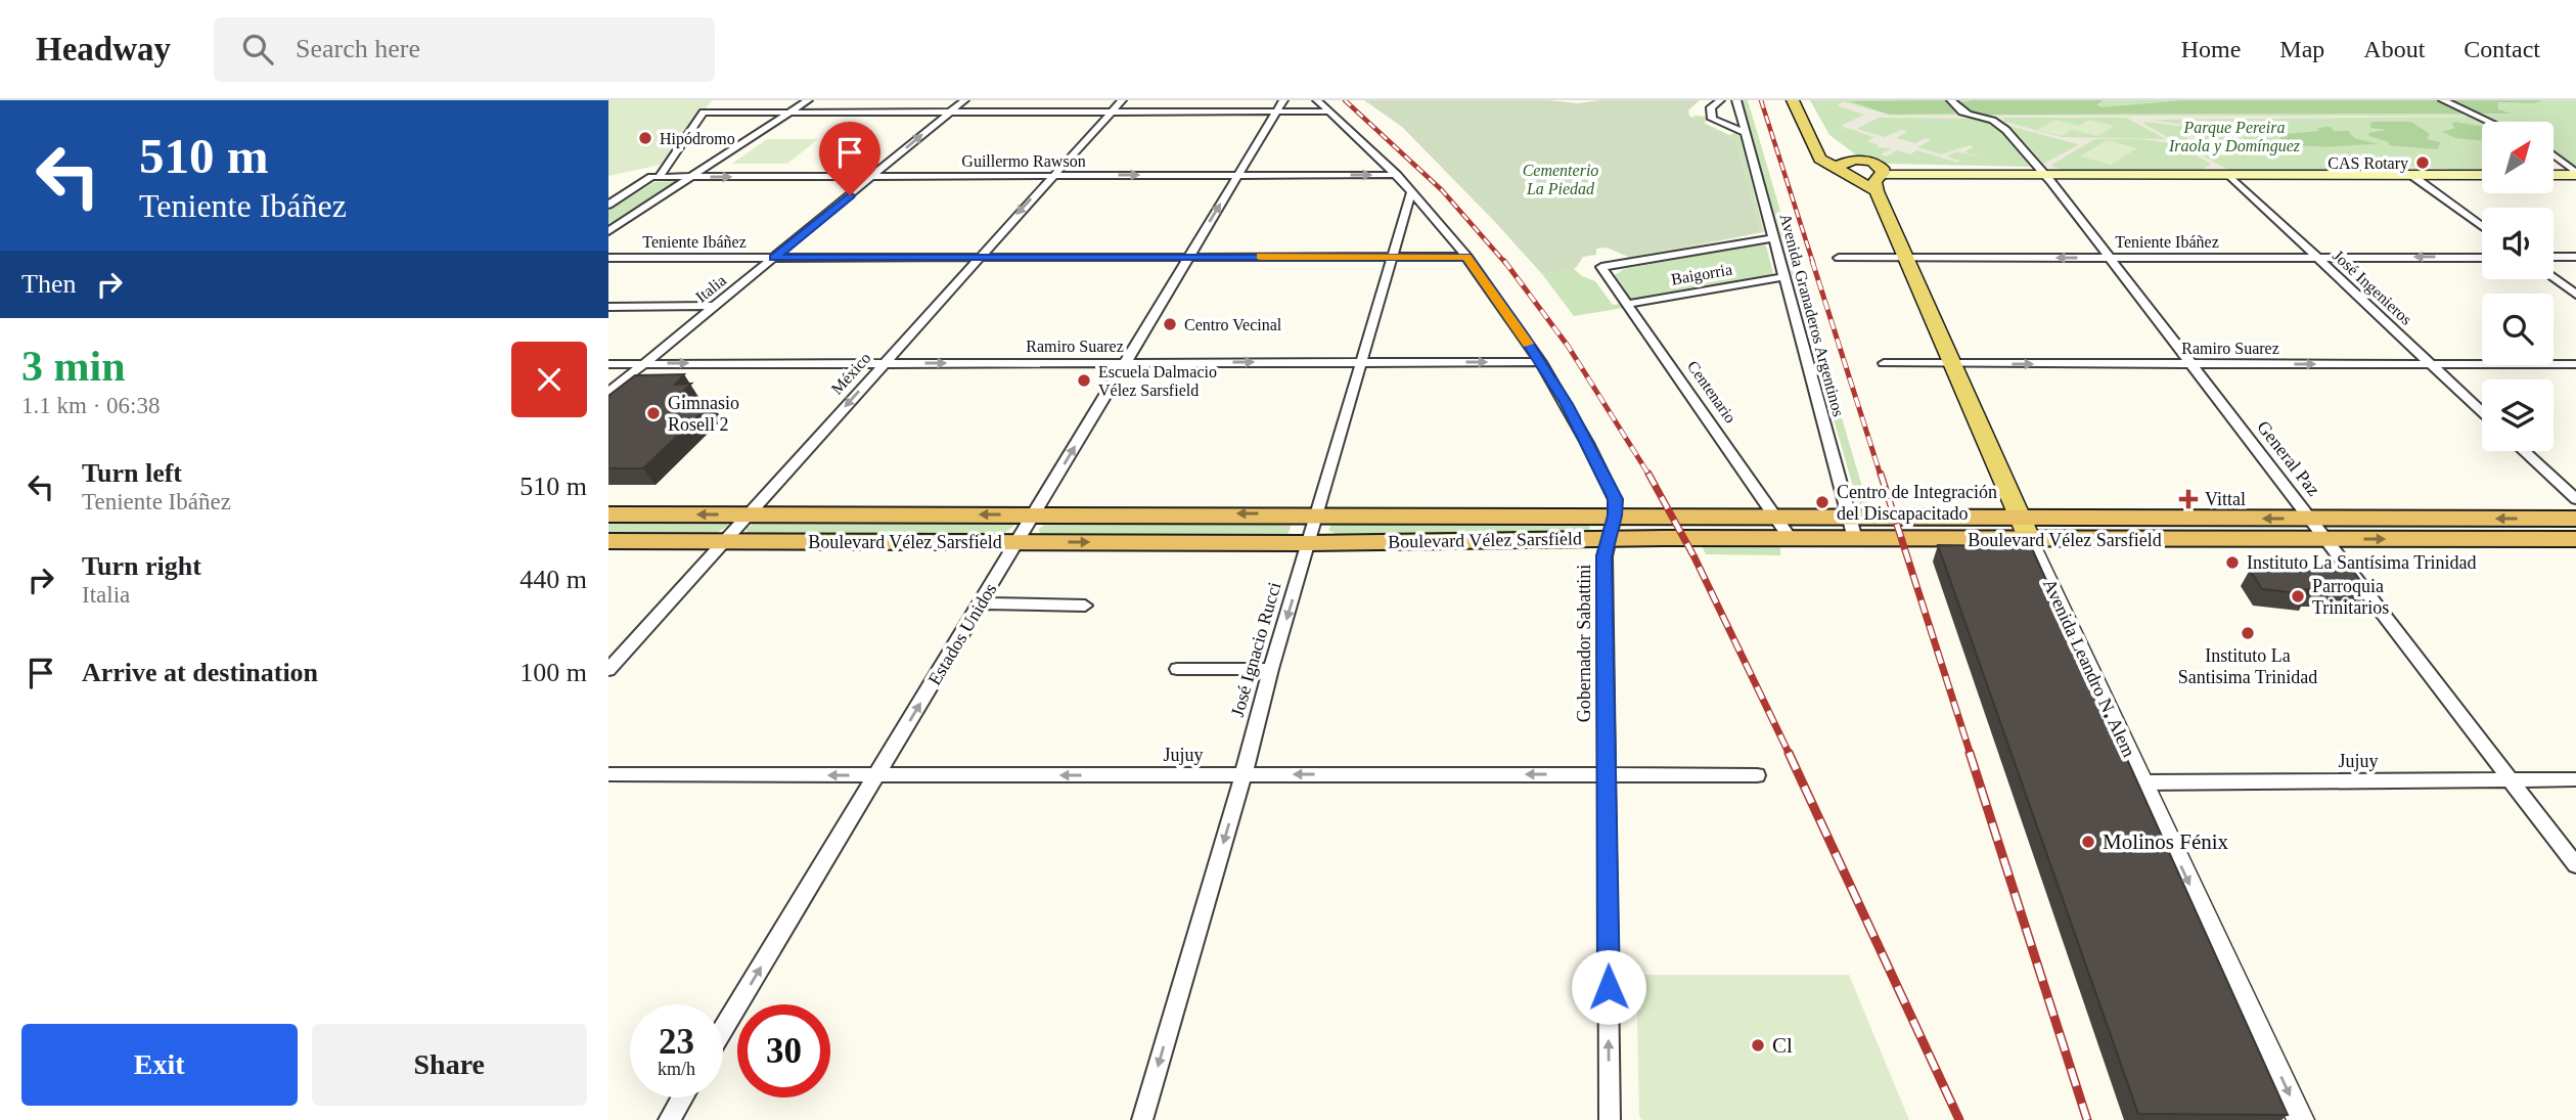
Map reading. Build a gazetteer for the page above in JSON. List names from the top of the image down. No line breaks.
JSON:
{"streets":{"highway":["Boulevard Vélez Sarsfield"],"main road":["Avenida Leandro N. Alem"],"street":["Guillermo Rawson","Teniente Ibáñez","Baigorria","José Ingenieros","Italia","Avenida Granaderos Argentinos","Ramiro Suarez","México","Centenario","General Paz","Estados Unidos","Gobernador Sabattini","José Ignacio Rucci","Jujuy"]},"crossings":[["Guillermo Rawson","Italia"],["Guillermo Rawson","México"],["Guillermo Rawson","Estados Unidos"],["Guillermo Rawson","Gobernador Sabattini"],["Teniente Ibáñez","José Ingenieros"],["Teniente Ibáñez","Italia"],["Teniente Ibáñez","México"],["Teniente Ibáñez","General Paz"],["Teniente Ibáñez","Estados Unidos"],["Teniente Ibáñez","Gobernador Sabattini"],["Teniente Ibáñez","José Ignacio Rucci"],["Teniente Ibáñez","Avenida Leandro N. Alem"],["Baigorria","Avenida Granaderos Argentinos"],["Baigorria","Centenario"],["José Ingenieros","Ramiro Suarez"],["Italia","Ramiro Suarez"],["Avenida Granaderos Argentinos","Centenario"],["Avenida Granaderos Argentinos","Boulevard Vélez Sarsfield"],["Ramiro Suarez","México"],["Ramiro Suarez","General Paz"],["Ramiro Suarez","Estados Unidos"],["Ramiro Suarez","Gobernador Sabattini"],["Ramiro Suarez","José Ignacio Rucci"],["Ramiro Suarez","Avenida Leandro N. Alem"],["México","Boulevard Vélez Sarsfield"],["Centenario","Boulevard Vélez Sarsfield"],["General Paz","Boulevard Vélez Sarsfield"],["General Paz","Jujuy"],["Boulevard Vélez Sarsfield","Estados Unidos"],["Boulevard Vélez Sarsfield","Gobernador Sabattini"],["Boulevard Vélez Sarsfield","José Ignacio Rucci"],["Boulevard Vélez Sarsfield","Avenida Leandro N. Alem"],["Estados Unidos","Jujuy"],["Gobernador Sabattini","José Ignacio Rucci"],["Gobernador Sabattini","Jujuy"],["José Ignacio Rucci","Jujuy"],["Avenida Leandro N. Alem","Jujuy"]],"one_way":["Ramiro Suarez","México","Estados Unidos","José Ignacio Rucci","Avenida Leandro N. Alem","Jujuy"],"parks":["Parque Pereira Iraola y Domínguez","Cementerio La Piedad"],"places":{"other":["Hipódromo","CAS Rotary","Centro Vecinal","Escuela Dalmacio Vélez Sarsfield","Gimnasio Rosell 2","Centro de Integración del Discapacitado","Instituto La Santísima Trinidad","Parroquia Trinitarios","Instituto La Santisima Trinidad","Molinos Fénix","Cl"],"health":["Vittal"]},"north":"top right","page":{"header":"Headway","search":"Search here","nav":["Home","Map","About","Contact"],"turn":["510 m","Teniente Ibáñez"],"then":"Then","heading":["3 min","1.1 km · 06:38"],"list":[{"name":"Turn left","note":"Teniente Ibáñez","value":"510 m"},{"name":"Turn right","note":"Italia","value":"440 m"},{"name":"Arrive at destination","value":"100 m"}],"speed":"23 km/h","limit":"30","buttons":["Exit","Share"]}}
